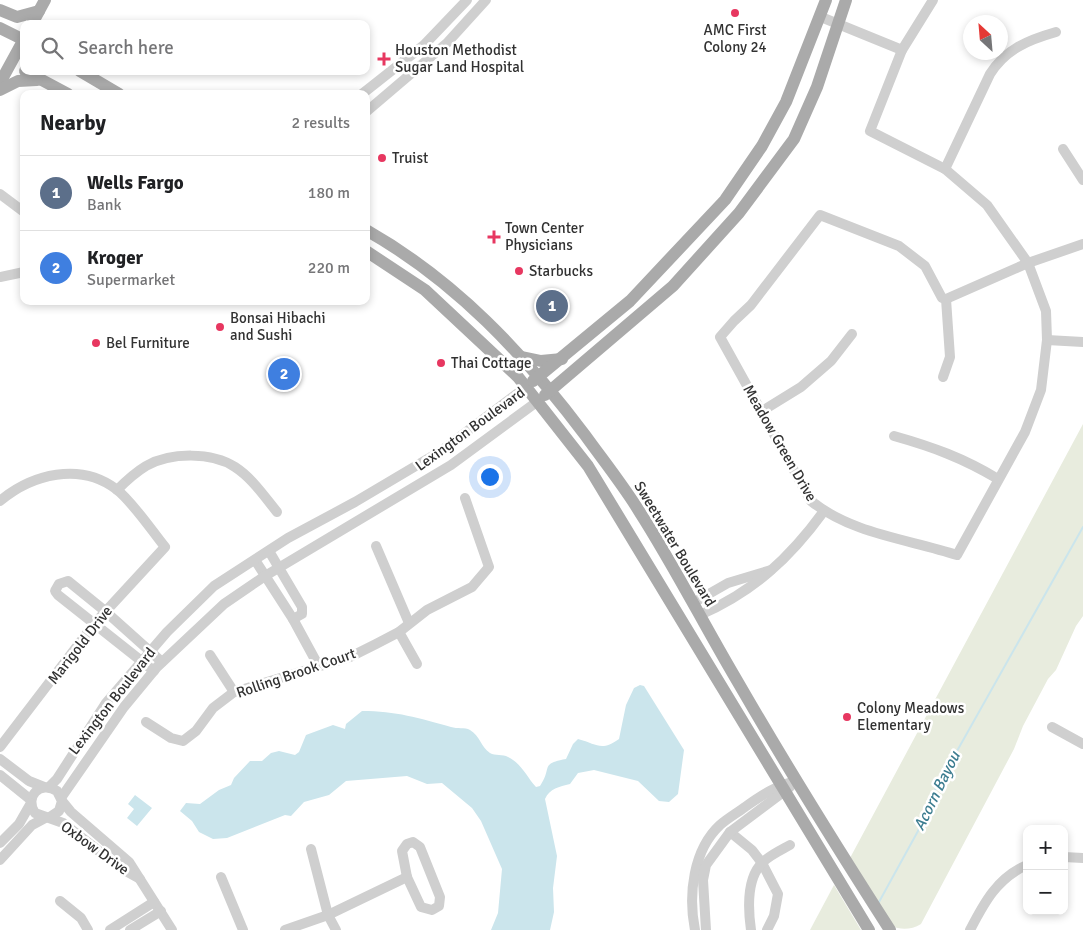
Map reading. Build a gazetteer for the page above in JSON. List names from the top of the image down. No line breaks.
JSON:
{"streets":{"main road":["Lexington Boulevard","Sweetwater Boulevard"],"street":["Meadow Green Drive","Marigold Drive","Rolling Brook Court","Oxbow Drive"]},"crossings":[["Lexington Boulevard","Sweetwater Boulevard"],["Lexington Boulevard","Oxbow Drive"]],"water":["Acorn Bayou"],"places":{"other":["AMC First Colony 24","Truist","Starbucks","Bonsai Hibachi and Sushi","Bel Furniture","Thai Cottage","Colony Meadows Elementary"],"health":["Houston Methodist Sugar Land Hospital","Town Center Physicians"]},"north":"top left","page":{"search":"Search here","heading":["Nearby","2 results"],"list":[{"mark":"1","name":"Wells Fargo","note":"Bank","value":"180 m"},{"mark":"2","name":"Kroger","note":"Supermarket","value":"220 m"}],"pins":["1","2"],"map_buttons":["+","−"]}}
